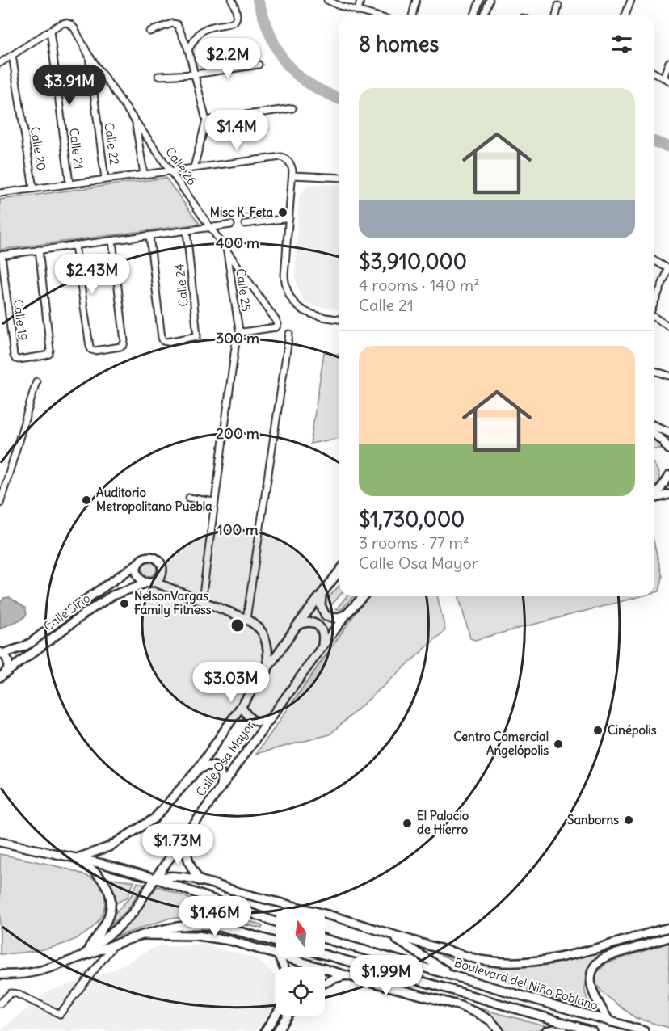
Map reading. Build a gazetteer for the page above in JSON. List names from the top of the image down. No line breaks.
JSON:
{"streets":{"main road":["Calle Sirio","Calle Osa Mayor","Boulevard del Niño Poblano"],"street":["Calle 22","Calle 20","Calle 21","Calle 26","Calle 24","Calle 25","Calle 19"]},"crossings":[["Calle 22","Calle 26"],["Calle 21","Calle 26"],["Calle 26","Calle 25"]],"places":["Misc K-Feta","Auditorio Metropolitano Puebla","NelsonVargas Family Fitness","Cinépolis","Centro Comercial Angelópolis","Sanborns","El Palacio de Hierro"],"north":"top","page":{"heading":"8 homes","price":["$2.2M","$3.91M","$1.4M","$2.43M","$3.03M","$1.73M","$1.46M","$1.99M"],"list":[{"name":"$3,910,000","note":"4 rooms · 140 m² · Calle 21"},{"name":"$1,730,000","note":"3 rooms · 77 m² · Calle Osa Mayor"}]},"rings":["400 m","300 m","200 m","100 m"]}
